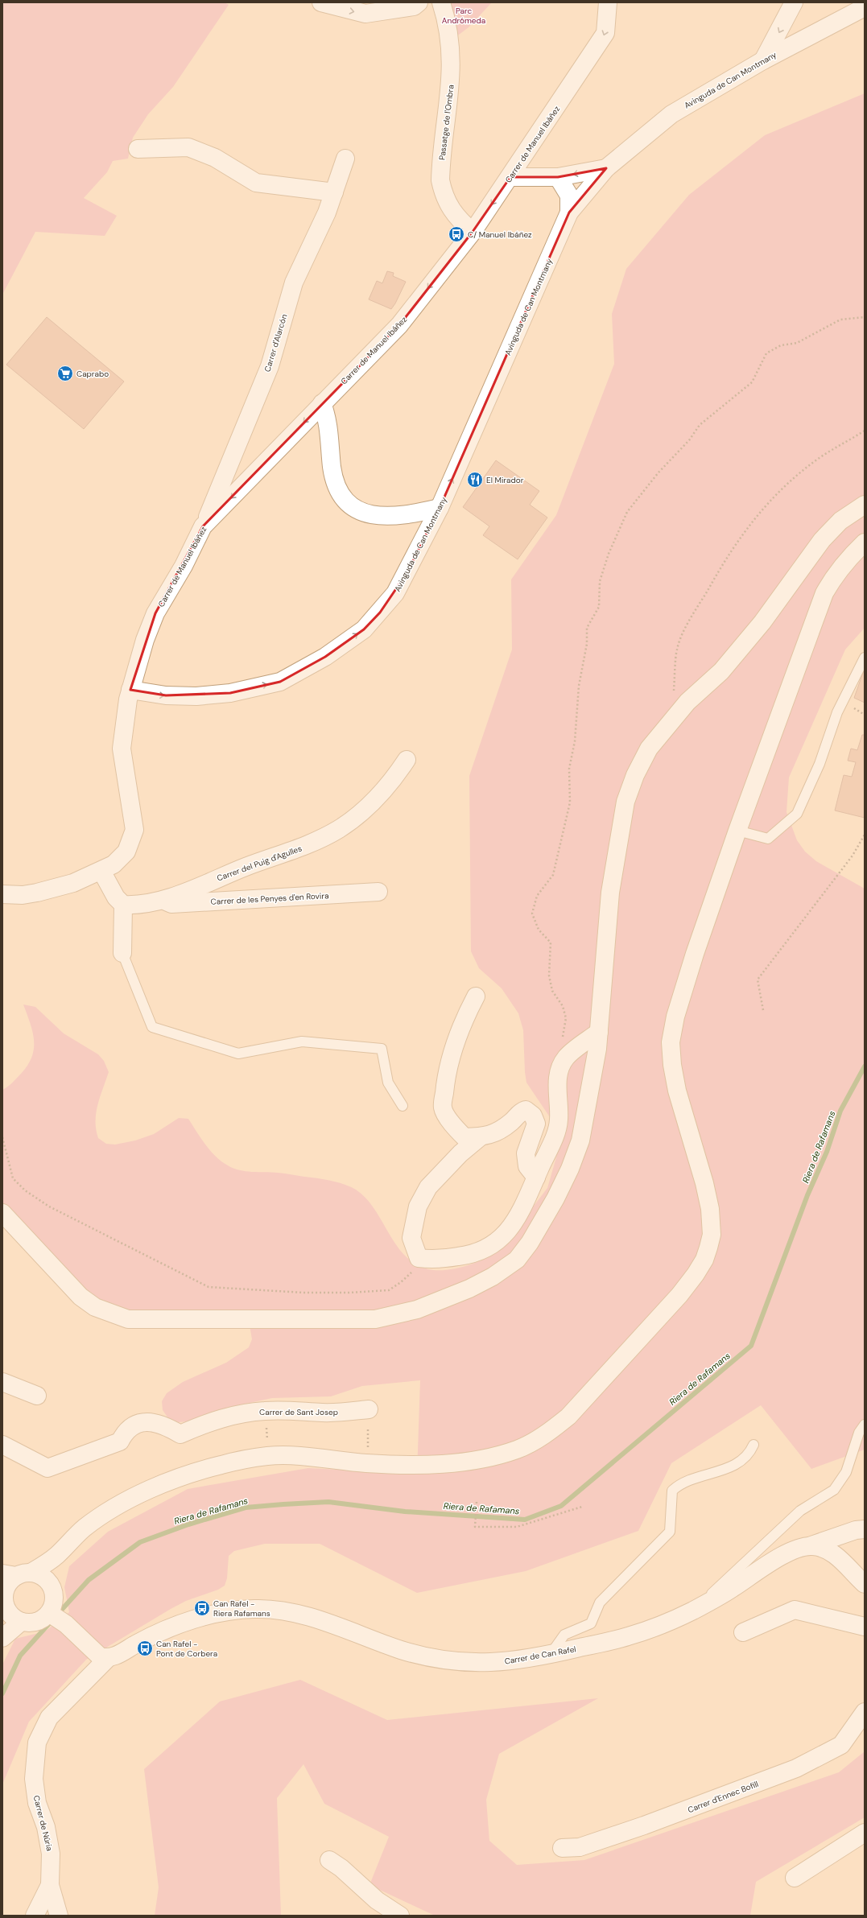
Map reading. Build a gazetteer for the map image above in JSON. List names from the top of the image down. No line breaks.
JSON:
{"streets":{"street":["Avinguda de Can Montmany","Passatge de l'Ombra","Carrer de Manuel Ibáñez","Carrer d'Alarcón","Carrer del Puig d'Agulles","Carrer de les Penyes d'en Rovira","Carrer de Sant Josep","Carrer de Can Rafel","Carrer d'Ennec Bofill","Carrer de Núria"]},"crossings":[["Avinguda de Can Montmany","Carrer de Manuel Ibáñez"],["Passatge de l'Ombra","Carrer de Manuel Ibáñez"],["Carrer de Manuel Ibáñez","Carrer d'Alarcón"],["Carrer del Puig d'Agulles","Carrer de les Penyes d'en Rovira"],["Carrer de Can Rafel","Carrer de Núria"]],"one_way":["Carrer de Manuel Ibáñez"],"water":["Riera de Rafamans"],"parks":["Parc Andrómeda"],"places":{"bus stop":["C/ Manuel Ibáñez","Can Rafel - Riera Rafamans","Can Rafel - Pont de Corbera"],"supermarket":["Caprabo"],"restaurant":["El Mirador"]}}
